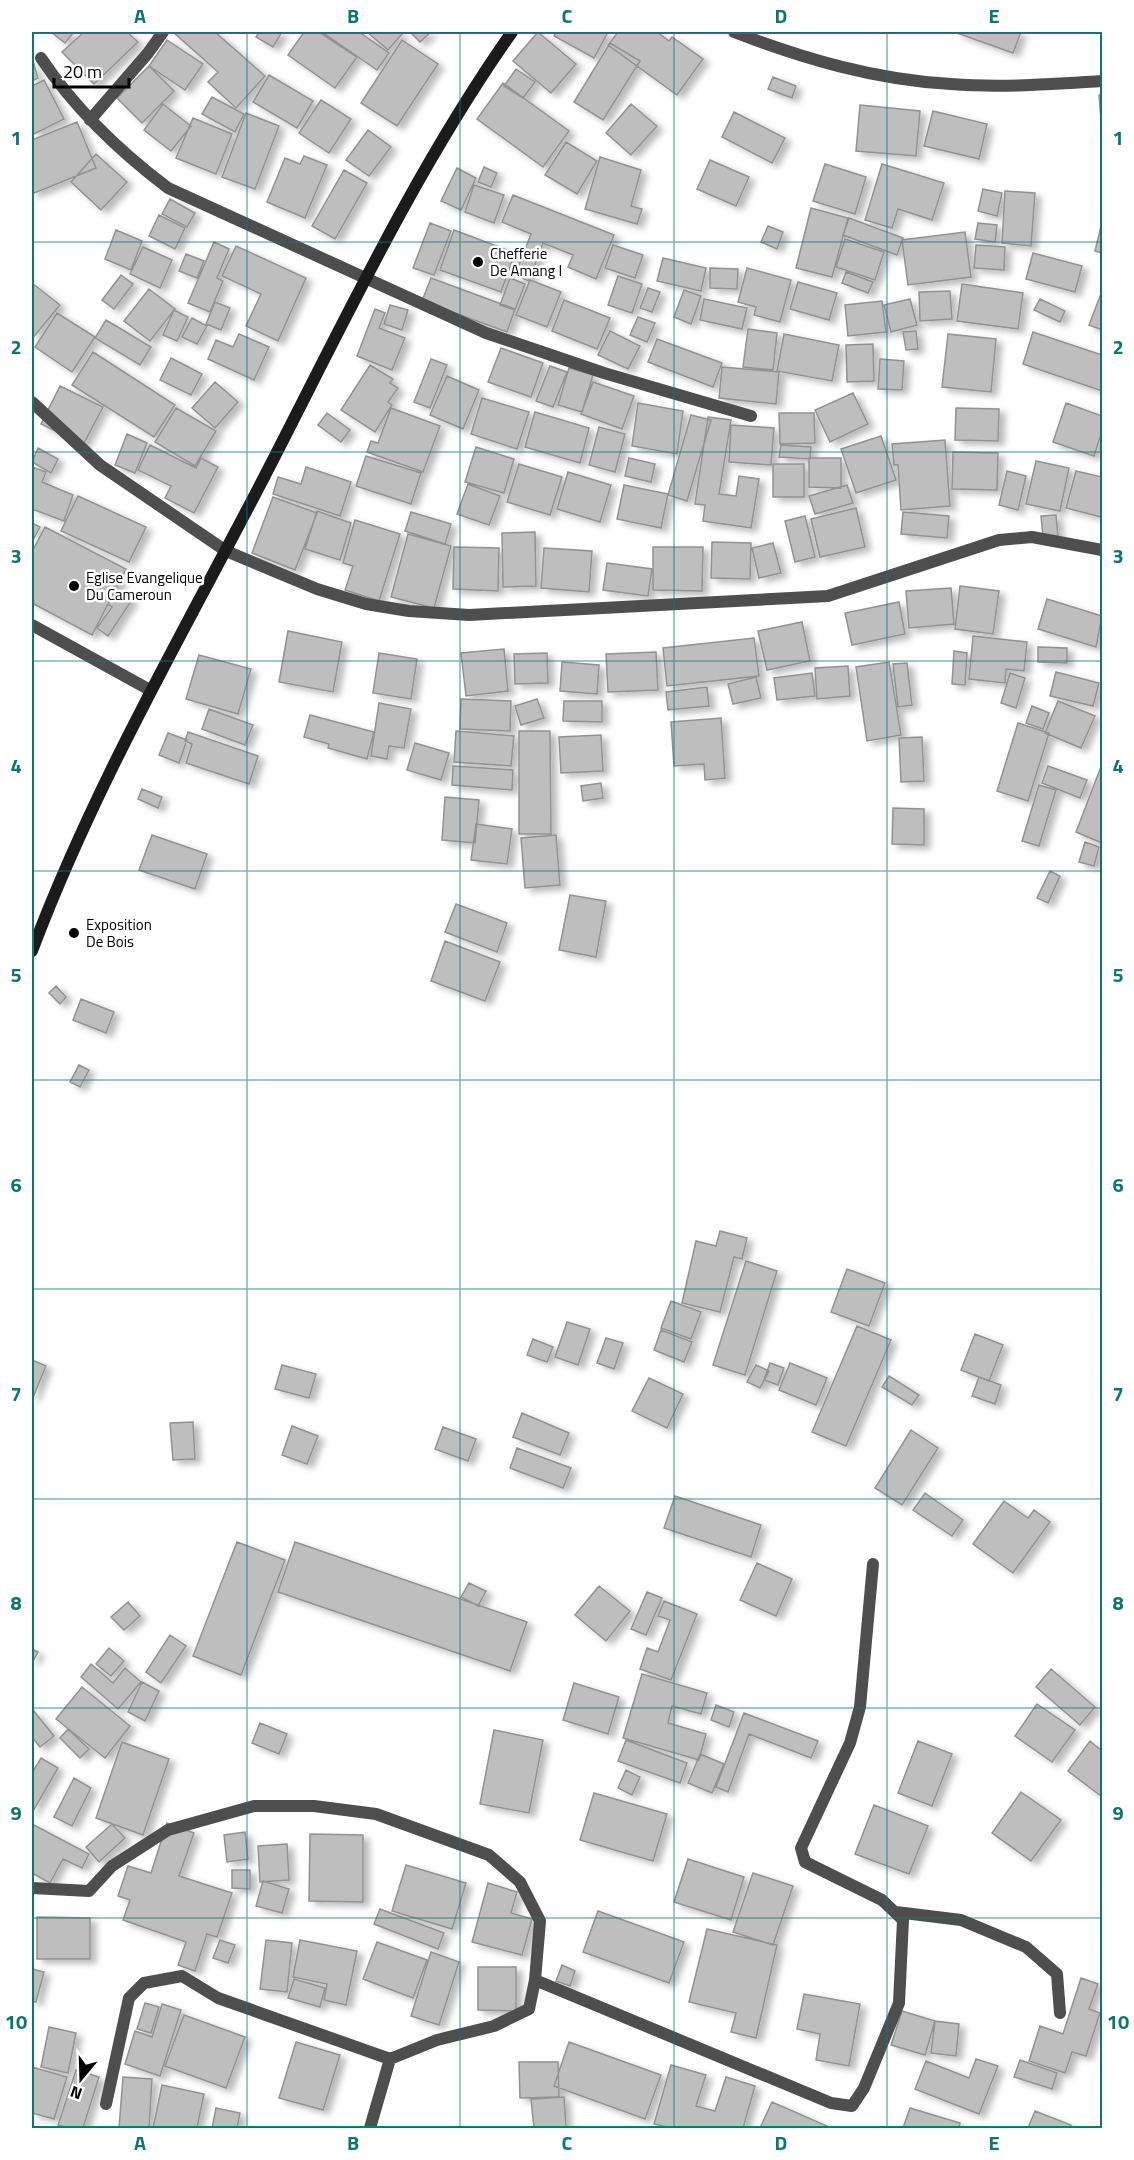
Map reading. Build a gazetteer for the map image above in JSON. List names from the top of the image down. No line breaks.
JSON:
{"places":["Chefferie De Amang I","Eglise Evangelique Du Cameroun","Exposition De Bois"],"scale_bar":"20 m","north":"bottom","grid":{"columns":["A","B","C","D","E"],"rows":["1","2","3","4","5","6","7","8","9","10"]}}
